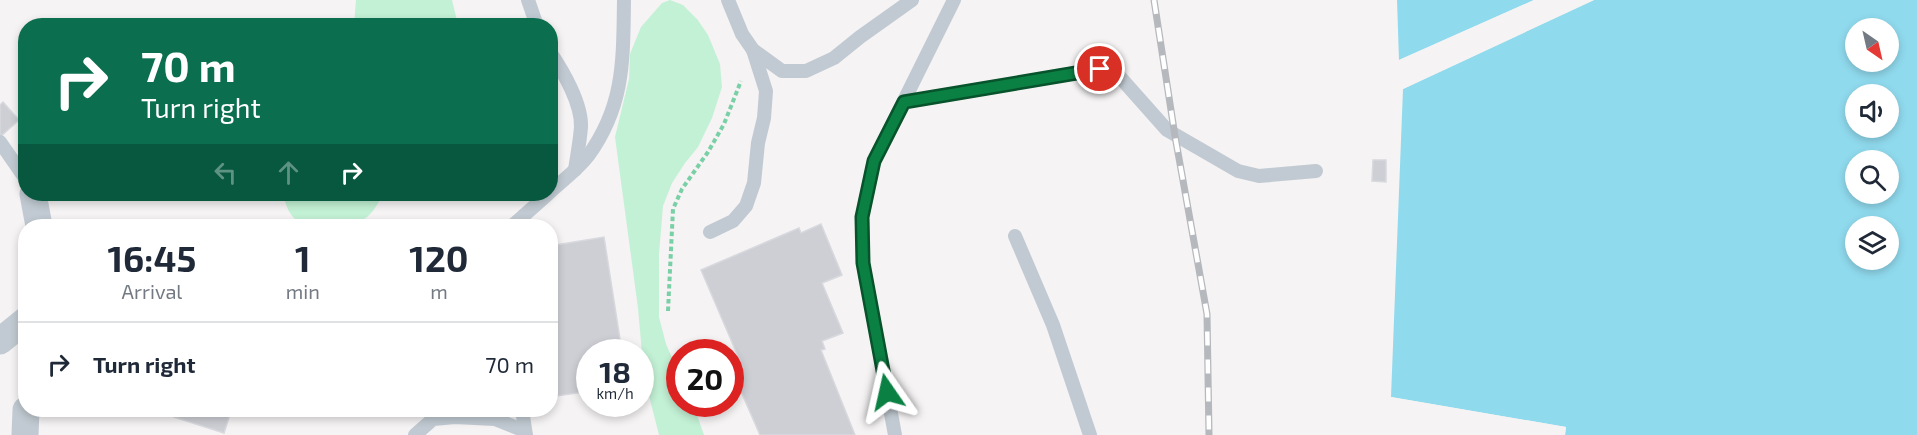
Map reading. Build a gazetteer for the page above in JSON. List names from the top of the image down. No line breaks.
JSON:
{"north":"bottom right","page":{"turn":["70 m","Turn right"],"eta":["16:45","Arrival","1","min","120","m"],"list":[{"name":"Turn right","value":"70 m"}],"speed":"18 km/h","limit":"20"}}
